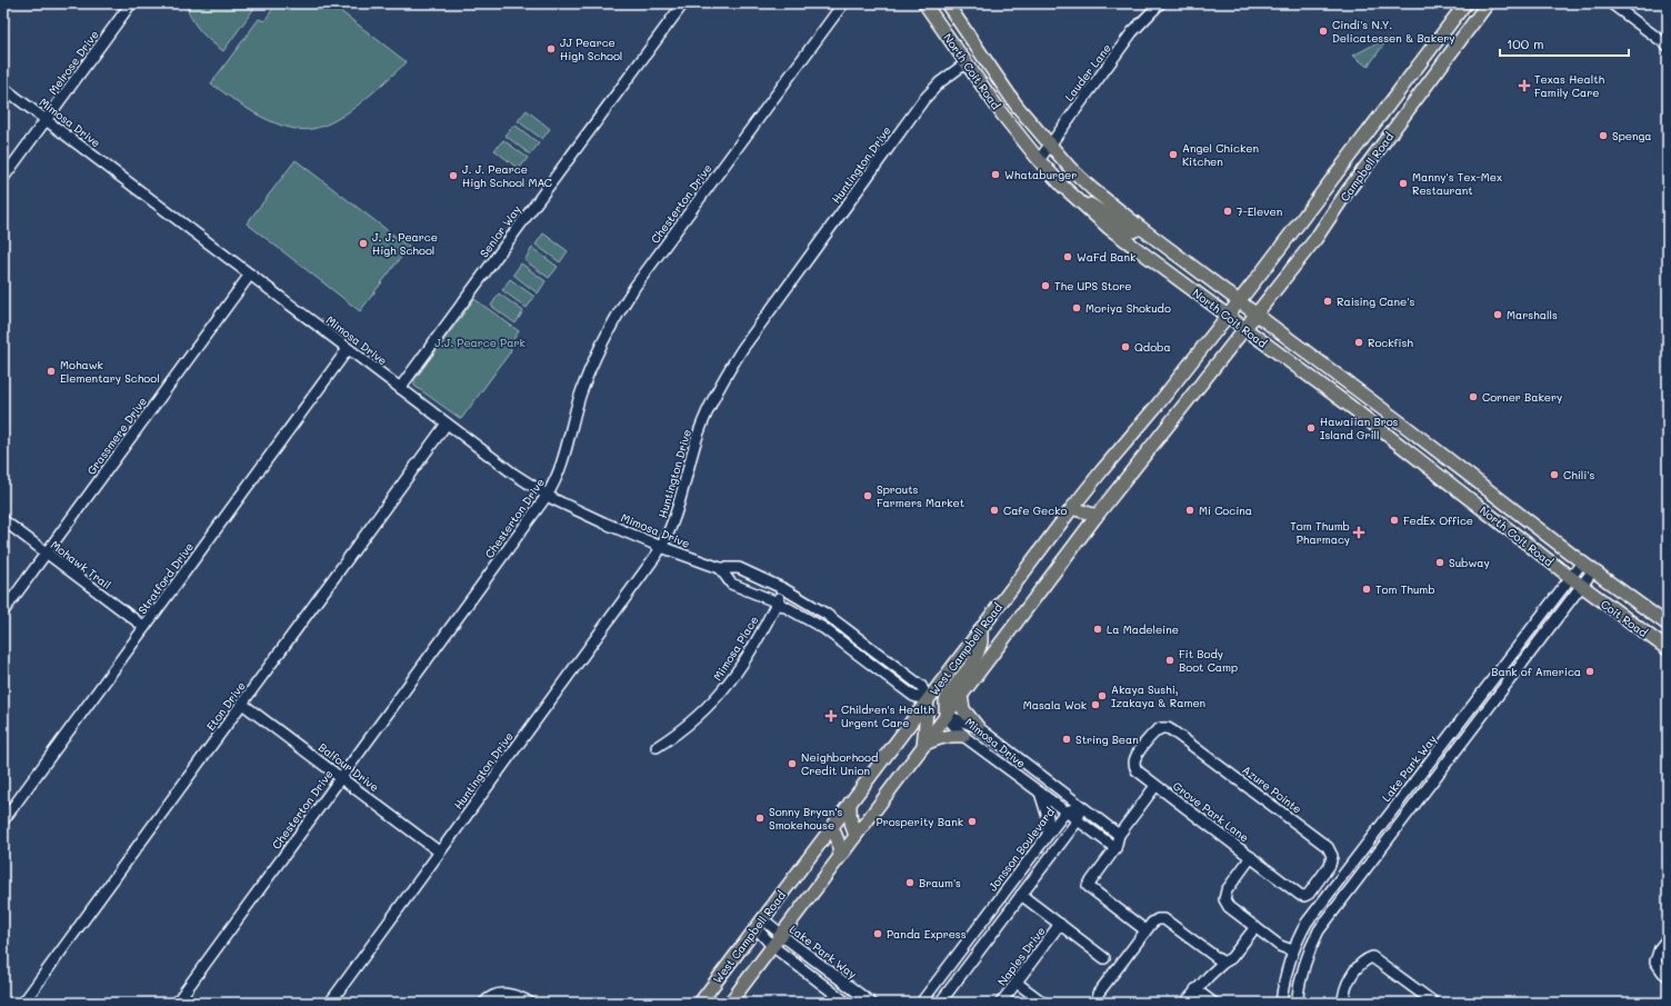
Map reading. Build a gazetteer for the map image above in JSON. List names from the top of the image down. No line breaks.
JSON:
{"streets":{"main road":["North Coit Road","Campbell Road","Coit Road","West Campbell Road"],"street":["Melrose Drive","Lauder Lane","Mimosa Drive","Huntington Drive","Chesterton Drive","Senior Way","Grassmere Drive","Mohawk Trail","Stratford Drive","Mimosa Place","Eton Drive","Balfour Drive","Lake Park Way","Azure Pointe","Grove Park Lane","Jonsson Boulevard","Naples Drive"]},"crossings":[["Melrose Drive","Mimosa Drive"],["North Coit Road","Lauder Lane"],["North Coit Road","Huntington Drive"],["North Coit Road","Campbell Road"],["North Coit Road","Coit Road"],["North Coit Road","West Campbell Road"],["North Coit Road","Lake Park Way"],["Mimosa Drive","Huntington Drive"],["Mimosa Drive","Chesterton Drive"],["Mimosa Drive","Senior Way"],["Mimosa Drive","Grassmere Drive"],["Mimosa Drive","Stratford Drive"],["Mimosa Drive","Mimosa Place"],["Mimosa Drive","West Campbell Road"],["Mimosa Drive","Eton Drive"],["Mimosa Drive","Jonsson Boulevard"],["Huntington Drive","Balfour Drive"],["Campbell Road","West Campbell Road"],["Chesterton Drive","Balfour Drive"],["Grassmere Drive","Mohawk Trail"],["Mohawk Trail","Stratford Drive"],["West Campbell Road","Lake Park Way"],["Eton Drive","Balfour Drive"],["Azure Pointe","Grove Park Lane"]],"parks":["J.J. Pearce Park"],"places":{"other":["Cindi's N.Y. Delicatessen & Bakery","JJ Pearce High School","Spenga","Angel Chicken Kitchen","Whataburger","J. J. Pearce High School MAC","Manny's Tex-Mex Restaurant","7-Eleven","J. J. Pearce High School","WaFd Bank","The UPS Store","Raising Cane's","Moriya Shokudo","Marshalls","Rockfish","Qdoba","Mohawk Elementary School","Corner Bakery","Hawaiian Bros Island Grill","Chili's","Sprouts Farmers Market","Cafe Gecko","Mi Cocina","FedEx Office","Subway","Tom Thumb","La Madeleine","Fit Body Boot Camp","Bank of America","Akaya Sushi, Izakaya & Ramen","Masala Wok","String Bean","Neighborhood Credit Union","Sonny Bryan's Smokehouse","Prosperity Bank","Braum's","Panda Express"],"health":["Texas Health Family Care","Tom Thumb Pharmacy","Children's Health Urgent Care"]},"scale_bar":"100 m"}
